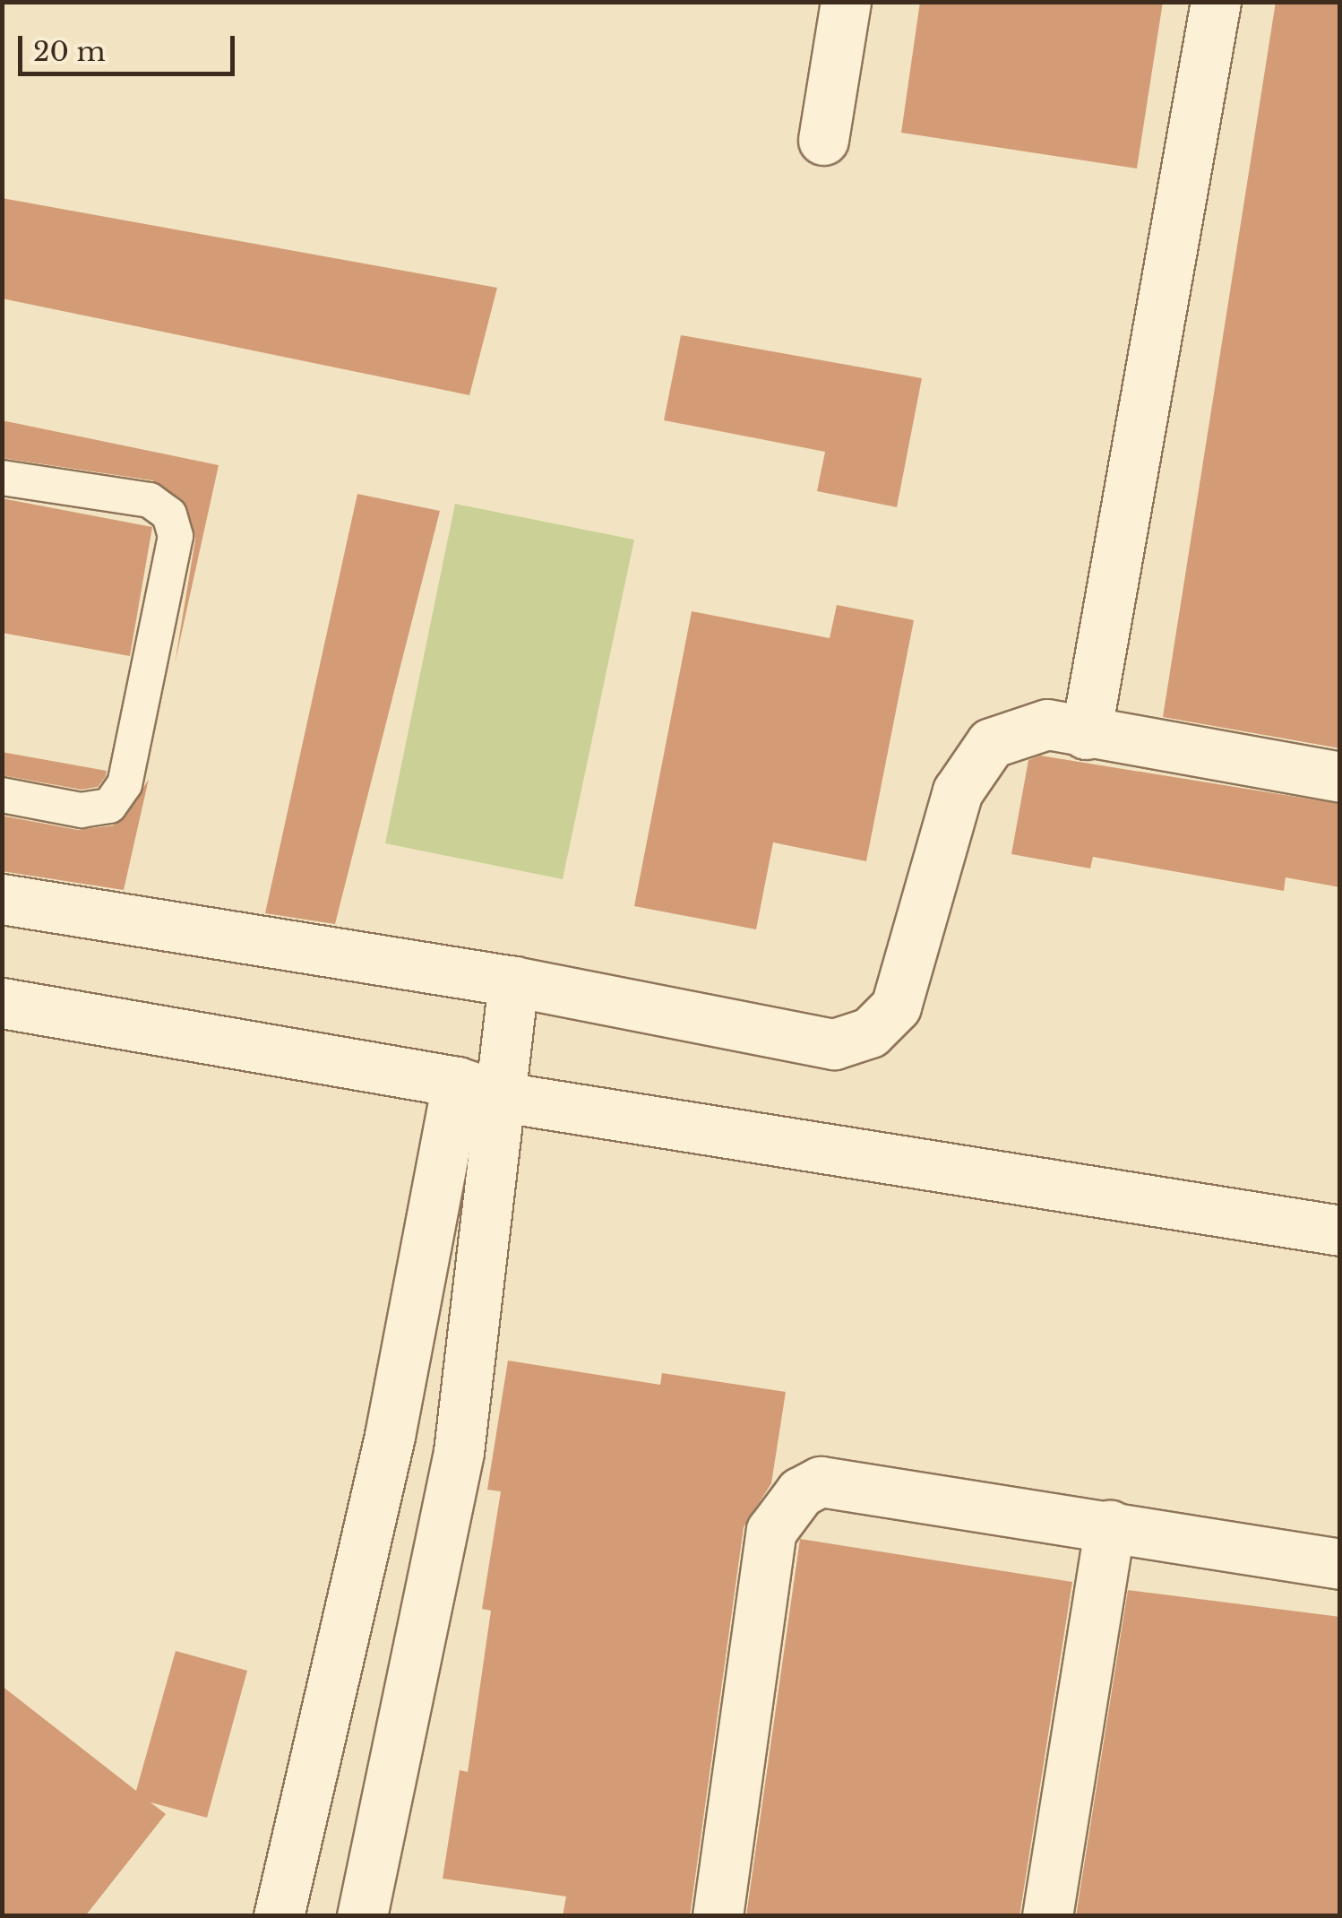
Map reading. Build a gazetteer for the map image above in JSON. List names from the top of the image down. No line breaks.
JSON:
{"scale_bar":"20 m"}
